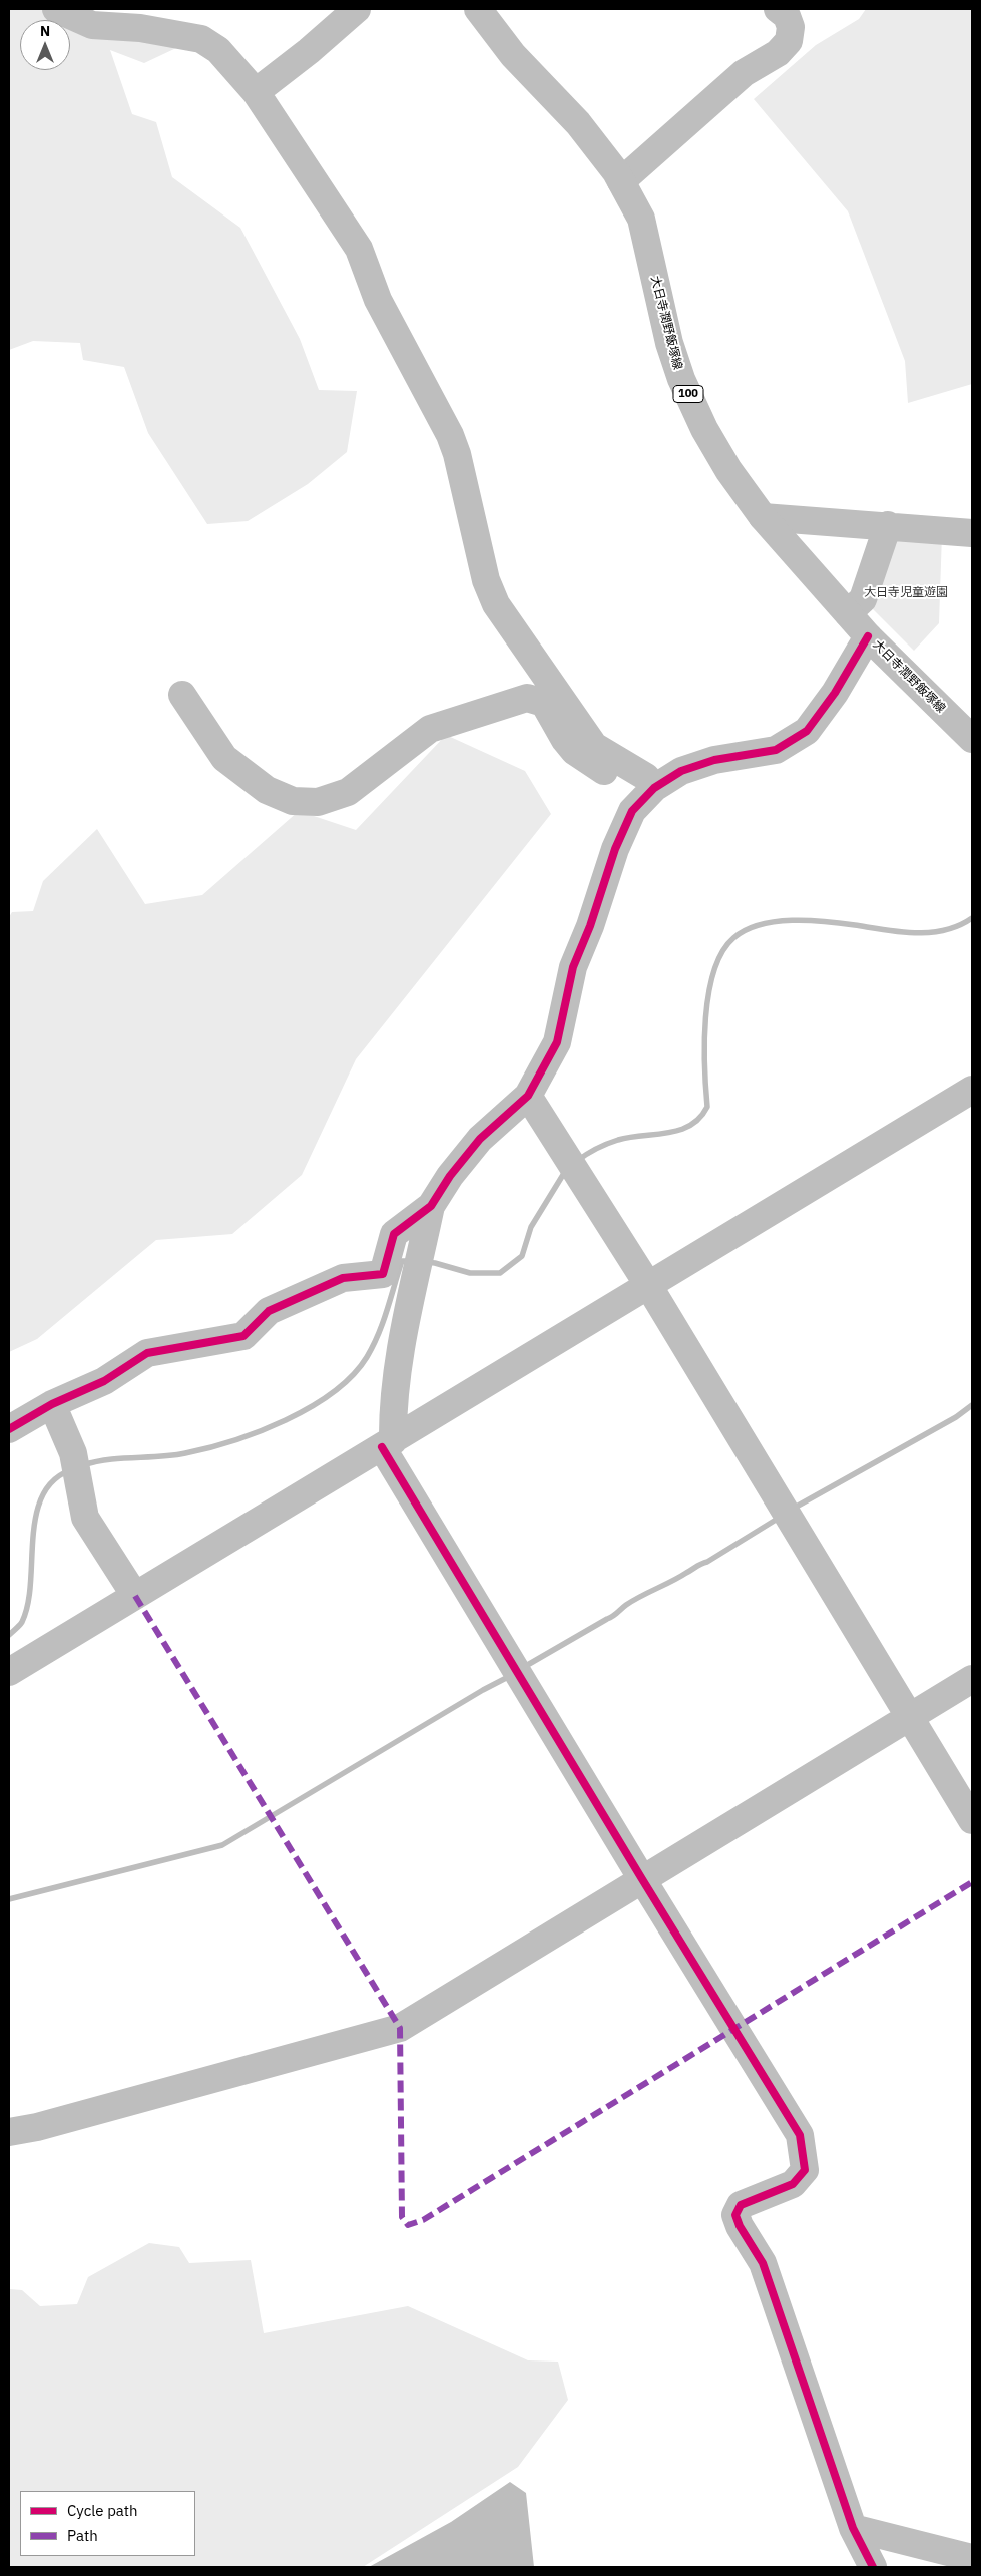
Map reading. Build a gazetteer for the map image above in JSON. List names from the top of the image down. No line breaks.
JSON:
{"streets":{"street":["大日寺潤野飯塚線","100"]},"parks":["大日寺児童遊園"],"legend":["Cycle path","Path"],"north":"top"}
